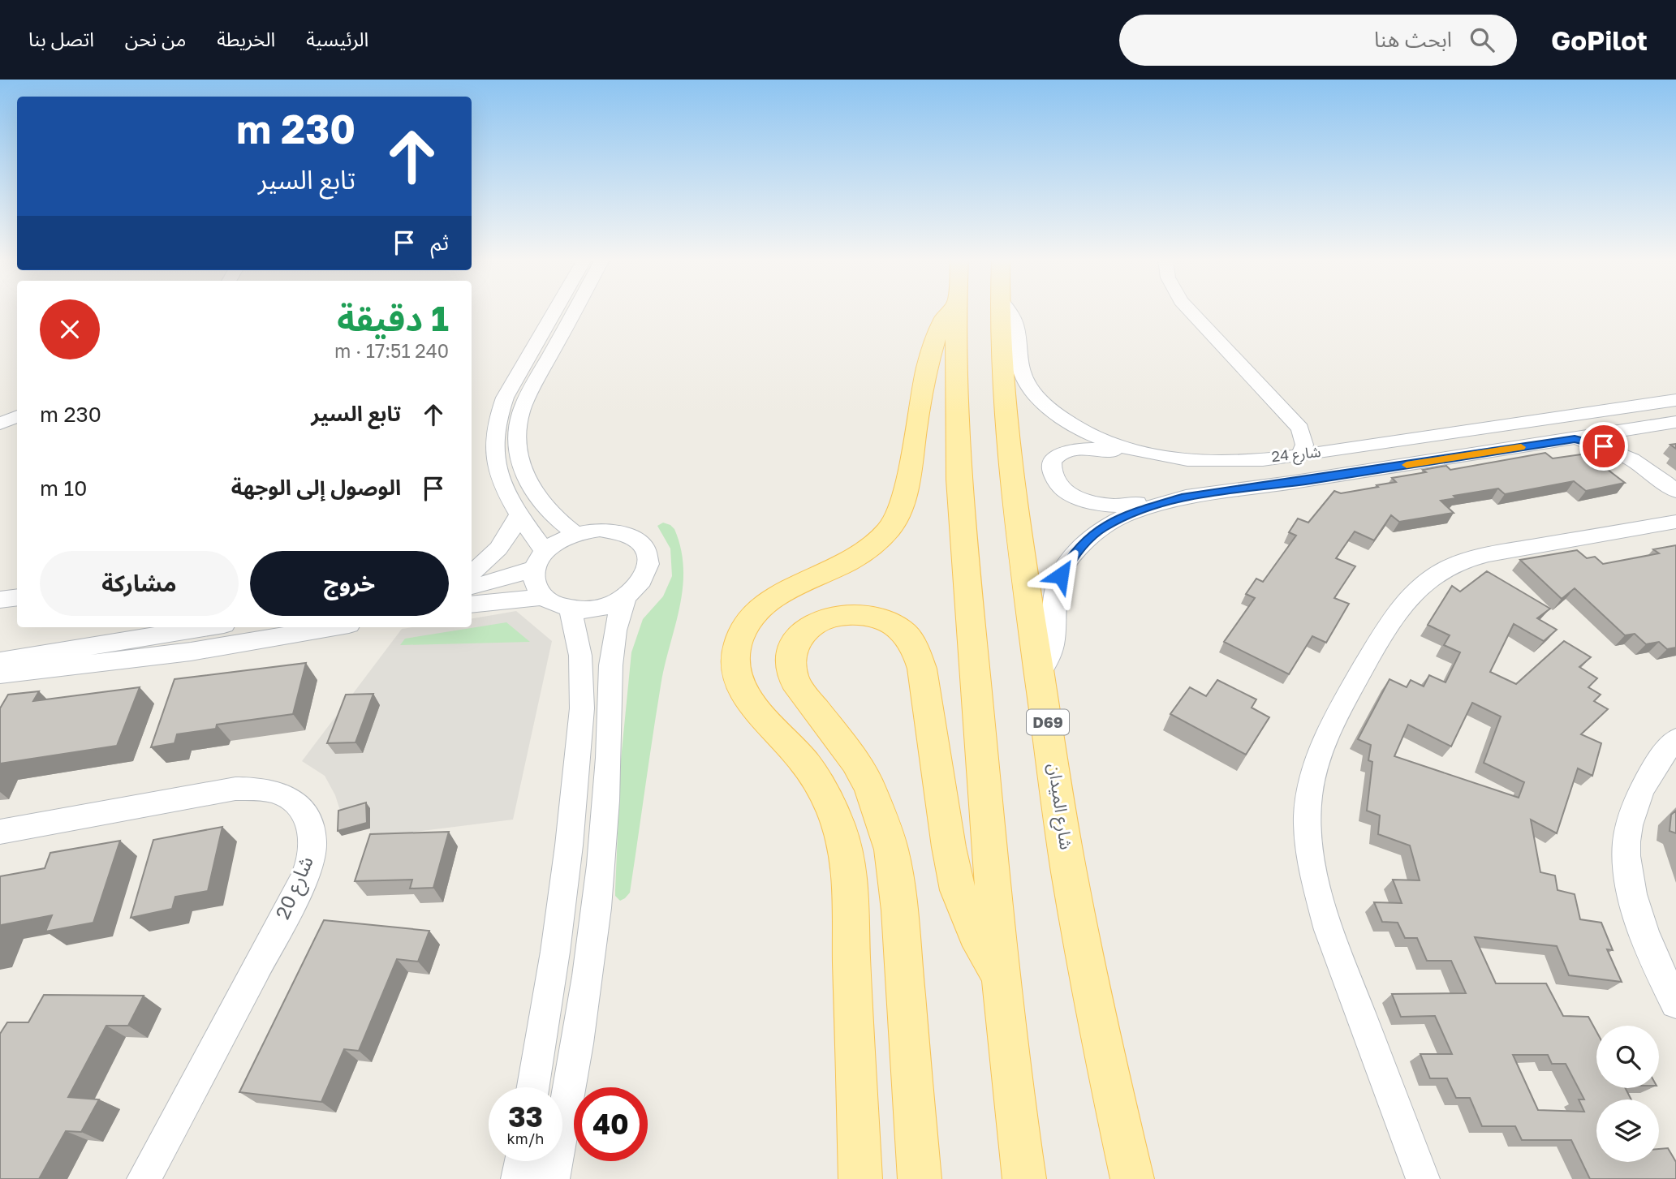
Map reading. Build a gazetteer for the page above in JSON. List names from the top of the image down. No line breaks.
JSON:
{"streets":{"main road":["D69","شارع الميدان"],"street":["شارع 24","شارع 20"]},"crossings":[["شارع 24","شارع الميدان"]],"page":{"header":"GoPilot","search":"ابحث هنا","nav":["الرئيسية","الخريطة","من نحن","اتصل بنا"],"turn":["230 m","تابع السير"],"then":"ثم","heading":["1 دقيقة","240 m · 17:51"],"list":[{"name":"تابع السير","value":"230 m"},{"name":"الوصول إلى الوجهة","value":"10 m"}],"buttons":["خروج","مشاركة"],"speed":"33 km/h","limit":"40"}}
